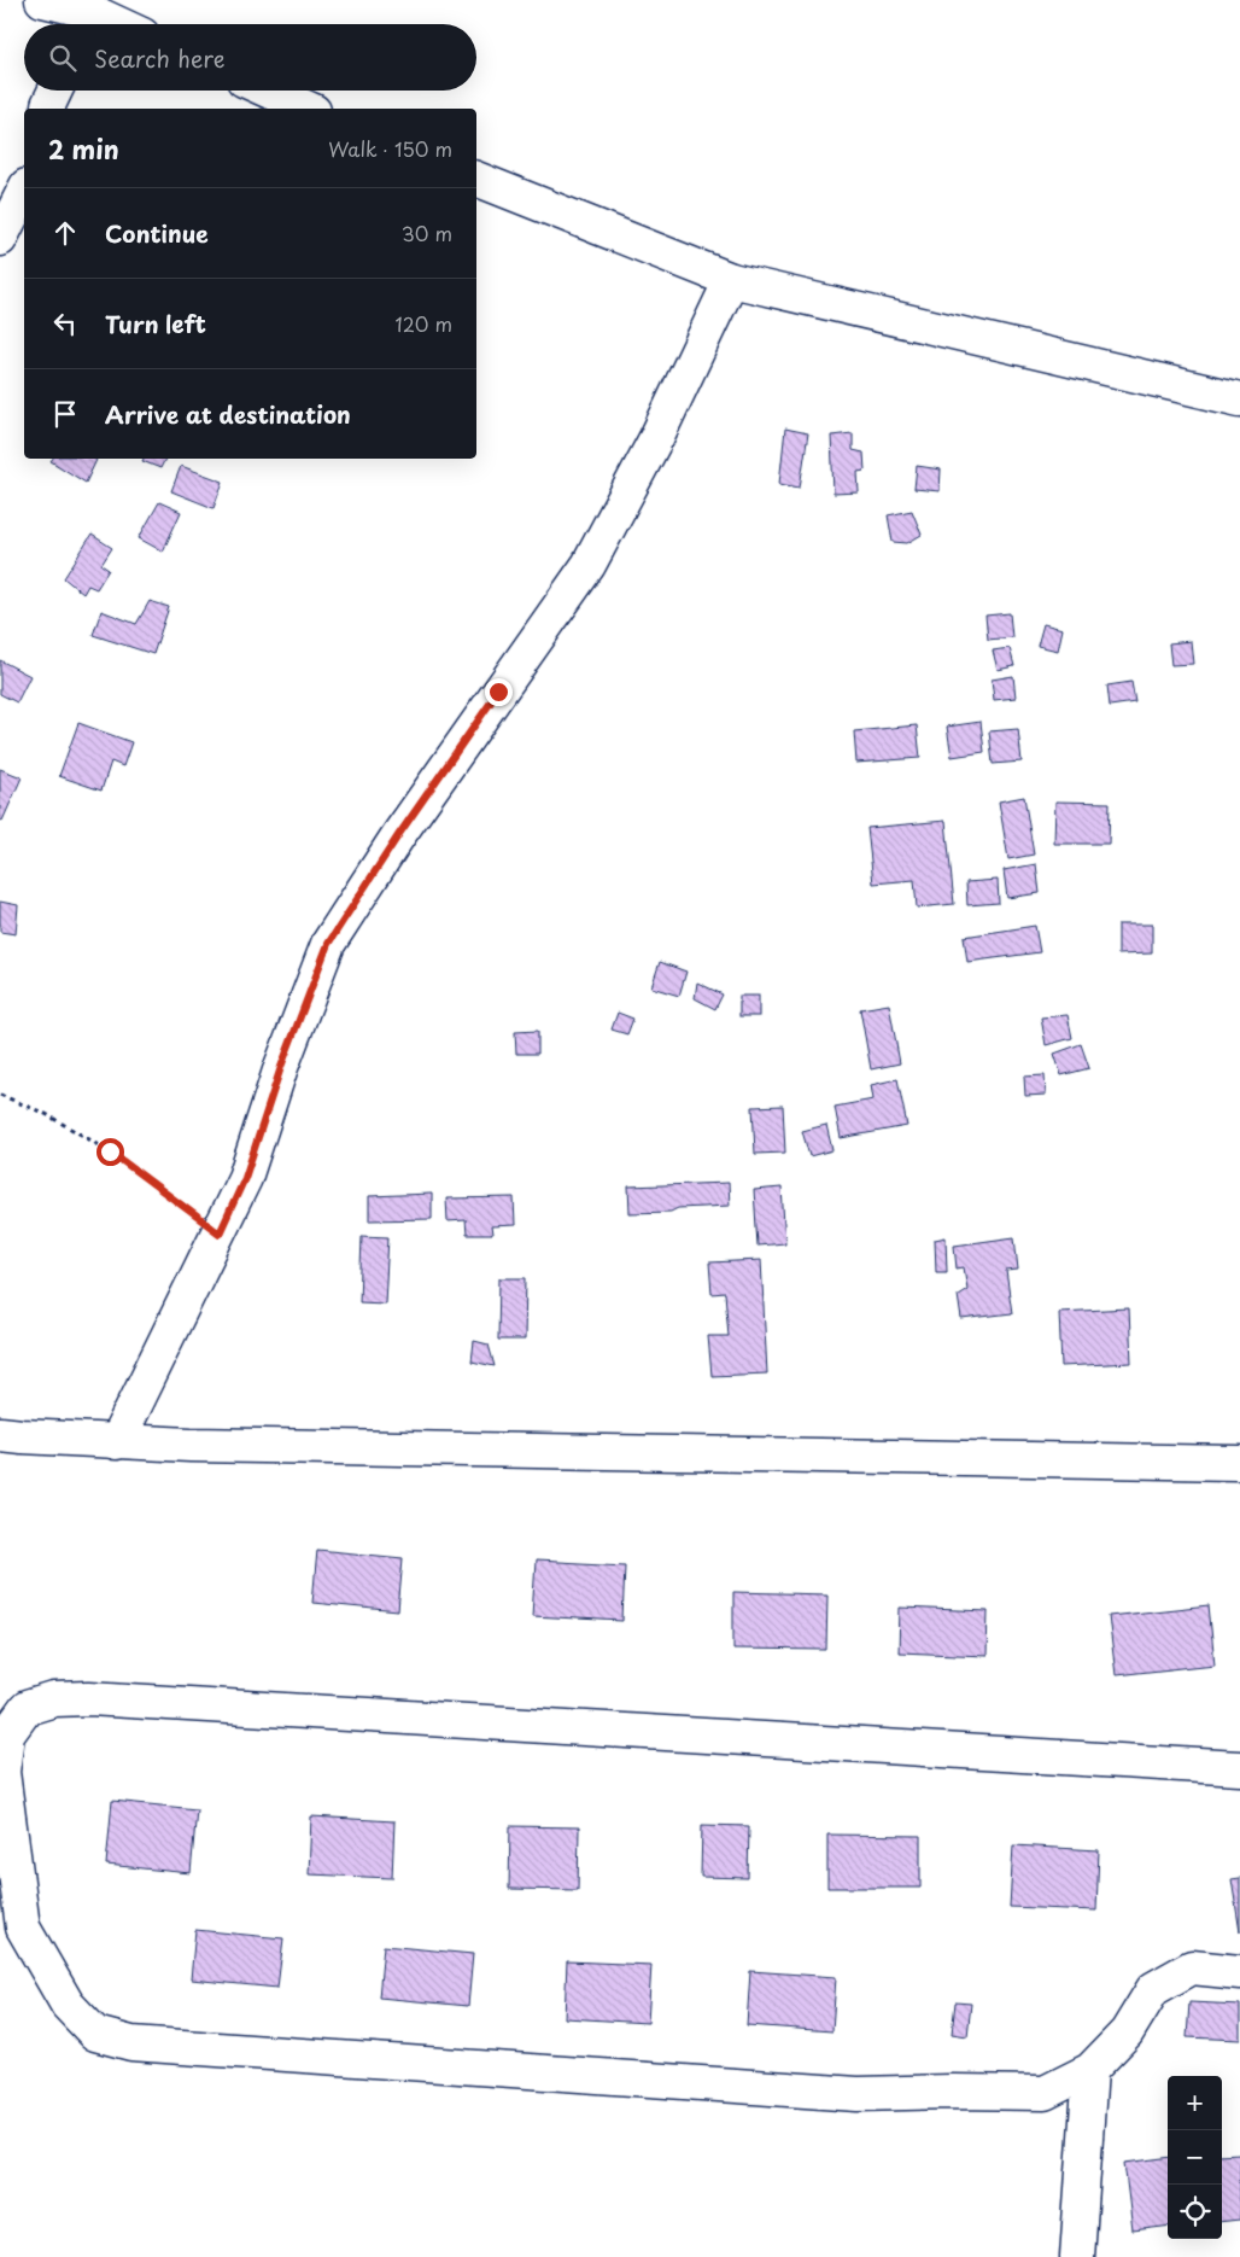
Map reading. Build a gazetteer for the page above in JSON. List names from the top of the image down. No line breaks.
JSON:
{"page":{"search":"Search here","heading":["2 min","Walk · 150 m"],"list":[["Continue","30 m"],["Turn left","120 m"],"Arrive at destination"],"map_buttons":["+","−"]}}
